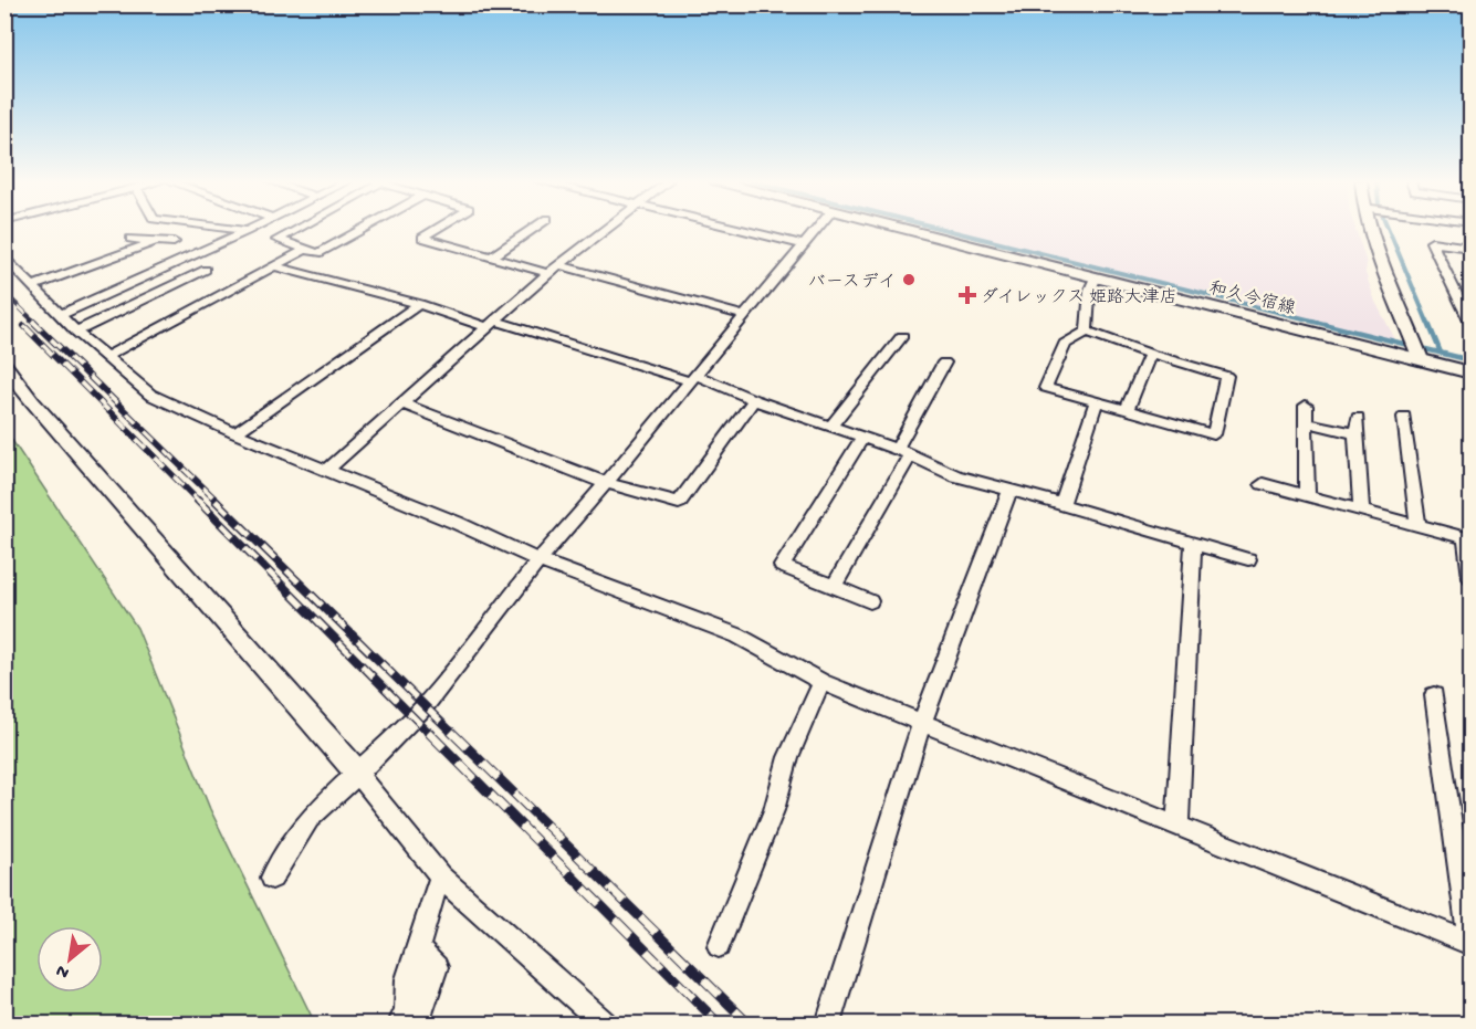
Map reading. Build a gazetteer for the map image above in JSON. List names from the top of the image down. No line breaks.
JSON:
{"streets":{"main road":["和久今宿線"]},"places":{"other":["バースデイ"],"health":["ダイレックス 姫路大津店"]},"north":"bottom left"}
